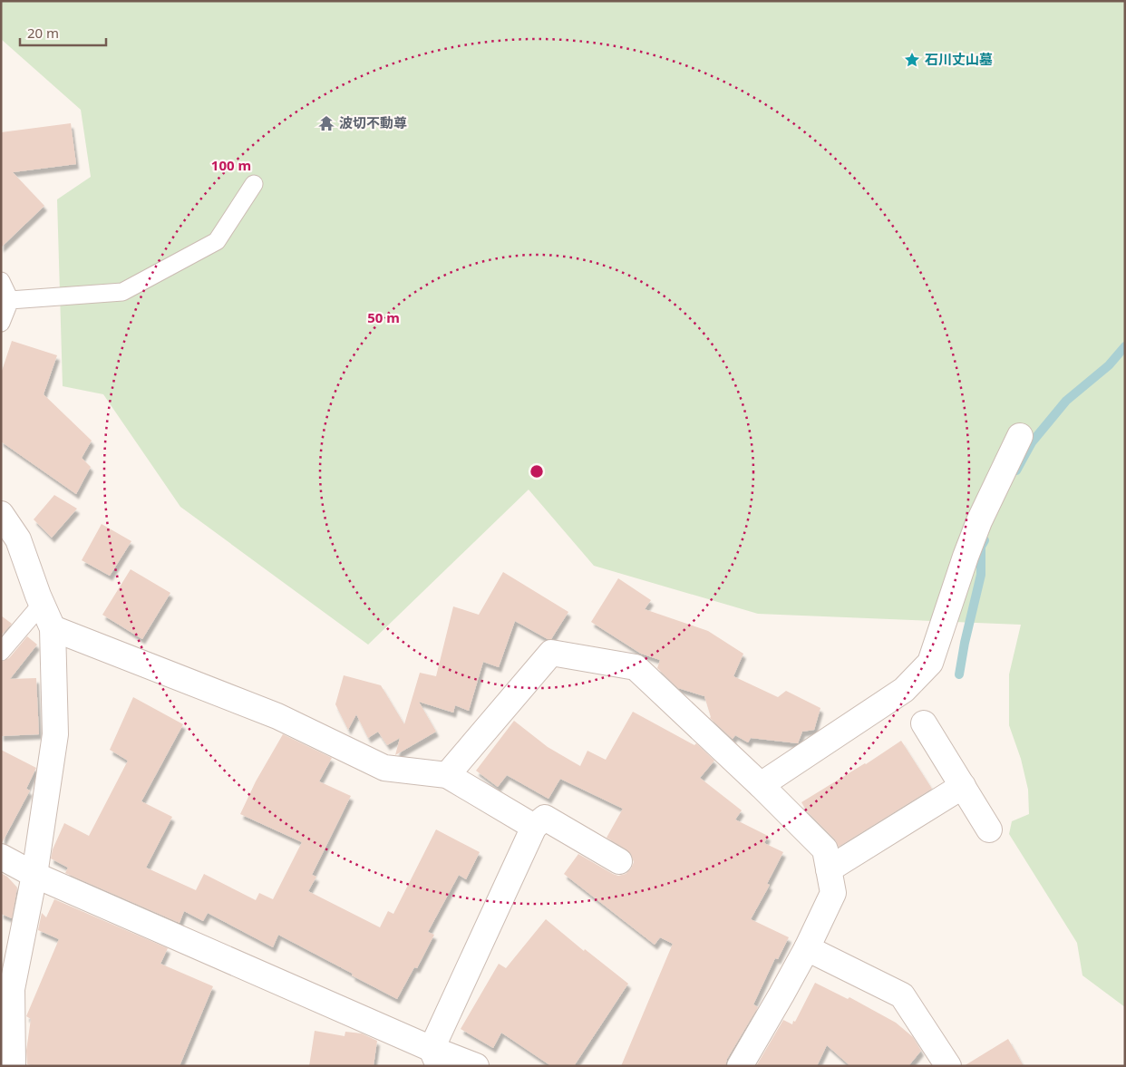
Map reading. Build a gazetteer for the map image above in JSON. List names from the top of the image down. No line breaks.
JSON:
{"places":{"place":["石川丈山墓"],"temple":["波切不動尊"]},"scale_bar":"20 m","rings":["100 m","50 m"]}
